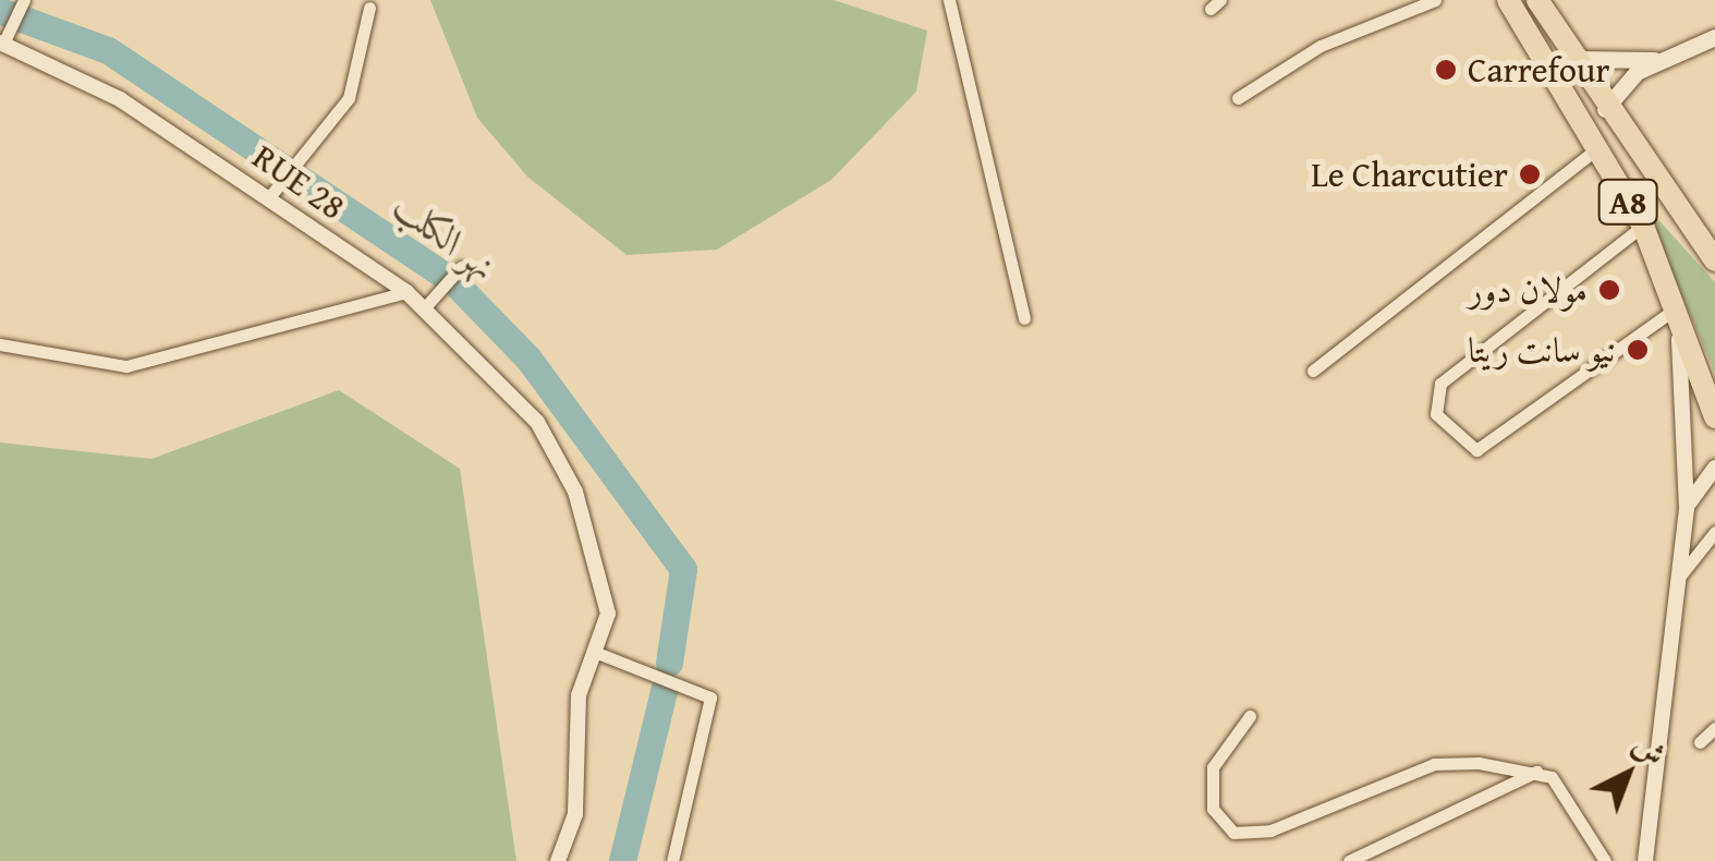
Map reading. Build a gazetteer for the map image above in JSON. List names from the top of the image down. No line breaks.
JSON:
{"streets":{"highway":["A8"],"street":["RUE 28"]},"water":["نهر الكلب"],"places":["Carrefour","Le Charcutier","مولان دور","نيو سانت ريتا"],"north":"top right"}
